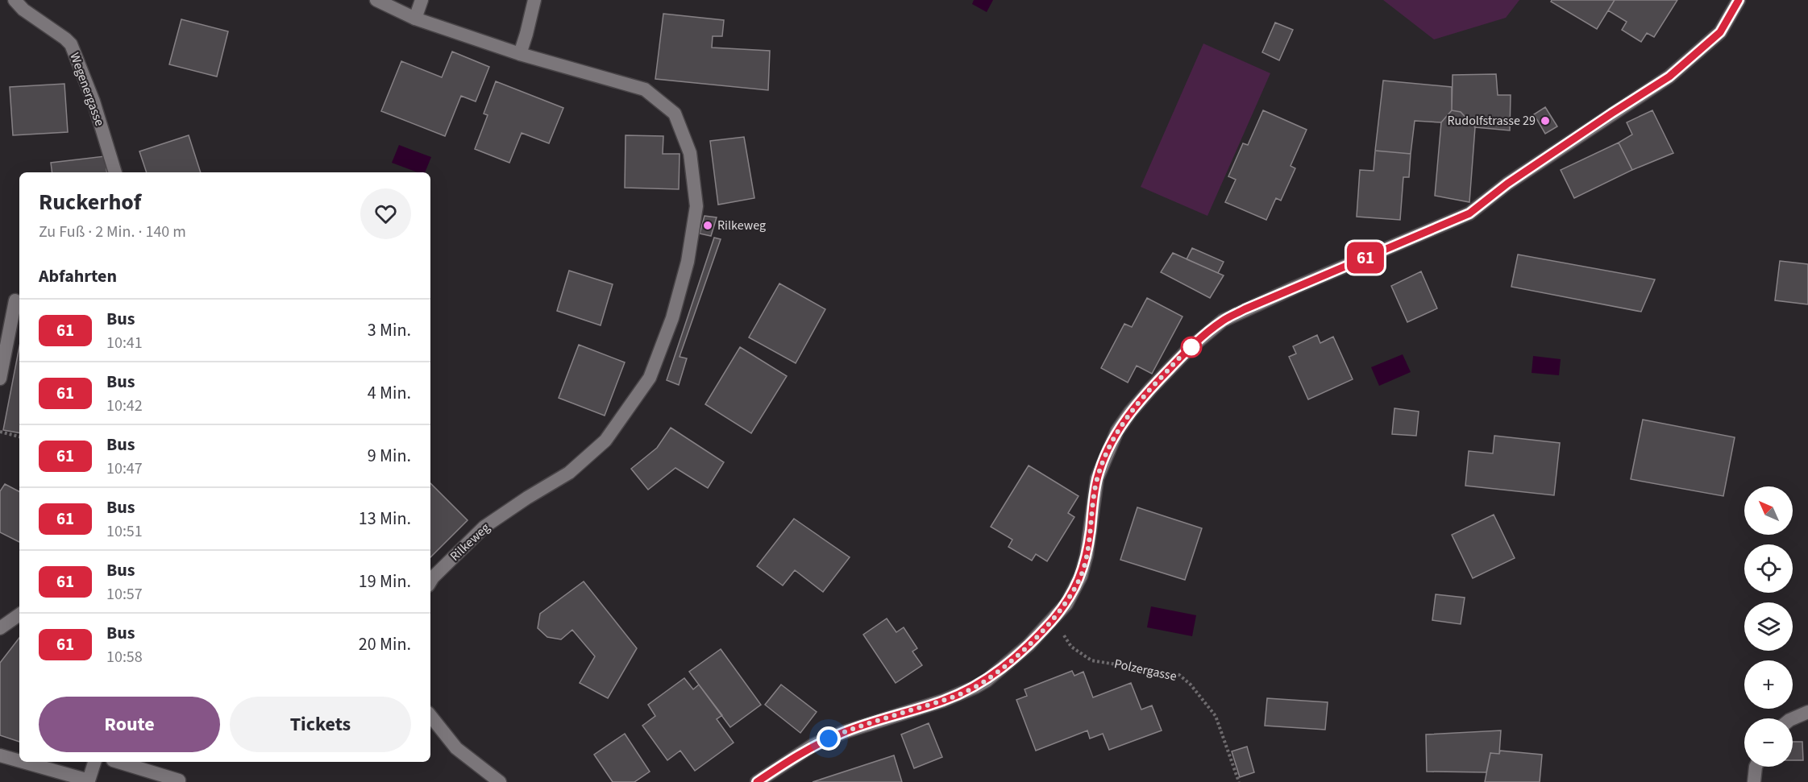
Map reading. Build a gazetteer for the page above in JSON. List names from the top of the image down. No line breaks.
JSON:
{"streets":{"street":["Wegenergasse","Rilkeweg"],"path":["Polzergasse"]},"places":["Rudolfstrasse 29","Rilkeweg"],"lines":["bus line 61"],"north":"top left","page":{"on_map":"61","heading":[["Ruckerhof","Zu Fuß · 2 Min. · 140 m"],"Abfahrten"],"list":[{"mark":"61","name":"Bus","note":"10:41","value":"3 Min."},{"mark":"61","name":"Bus","note":"10:42","value":"4 Min."},{"mark":"61","name":"Bus","note":"10:47","value":"9 Min."},{"mark":"61","name":"Bus","note":"10:51","value":"13 Min."},{"mark":"61","name":"Bus","note":"10:57","value":"19 Min."},{"mark":"61","name":"Bus","note":"10:58","value":"20 Min."}],"map_buttons":["+","−"],"buttons":["Route","Tickets"]}}
